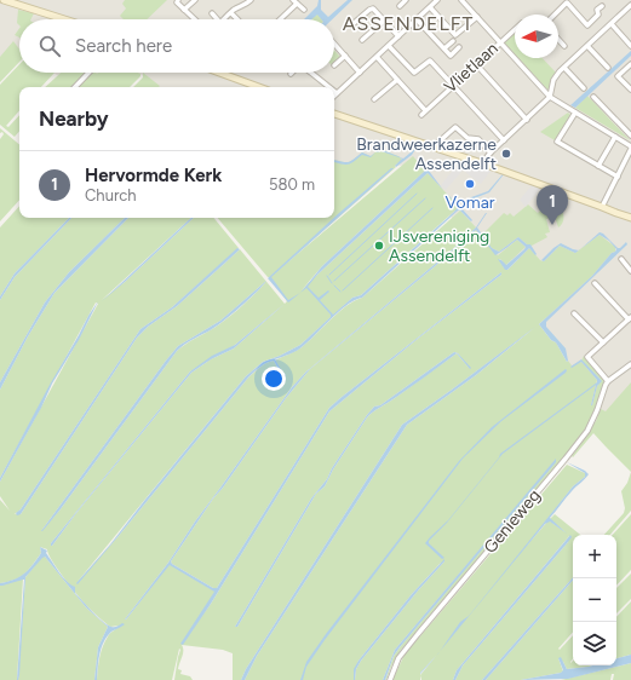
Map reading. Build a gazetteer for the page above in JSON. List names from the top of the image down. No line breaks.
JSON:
{"streets":{"street":["Vlietlaan","Genieweg"]},"districts":["ASSENDELFT"],"places":["Brandweerkazerne Assendelft","Vomar","IJsvereniging Assendelft"],"north":"left","page":{"search":"Search here","heading":"Nearby","list":[{"mark":"1","name":"Hervormde Kerk","note":"Church","value":"580 m"}],"pins":"1","map_buttons":["+","−"]}}
